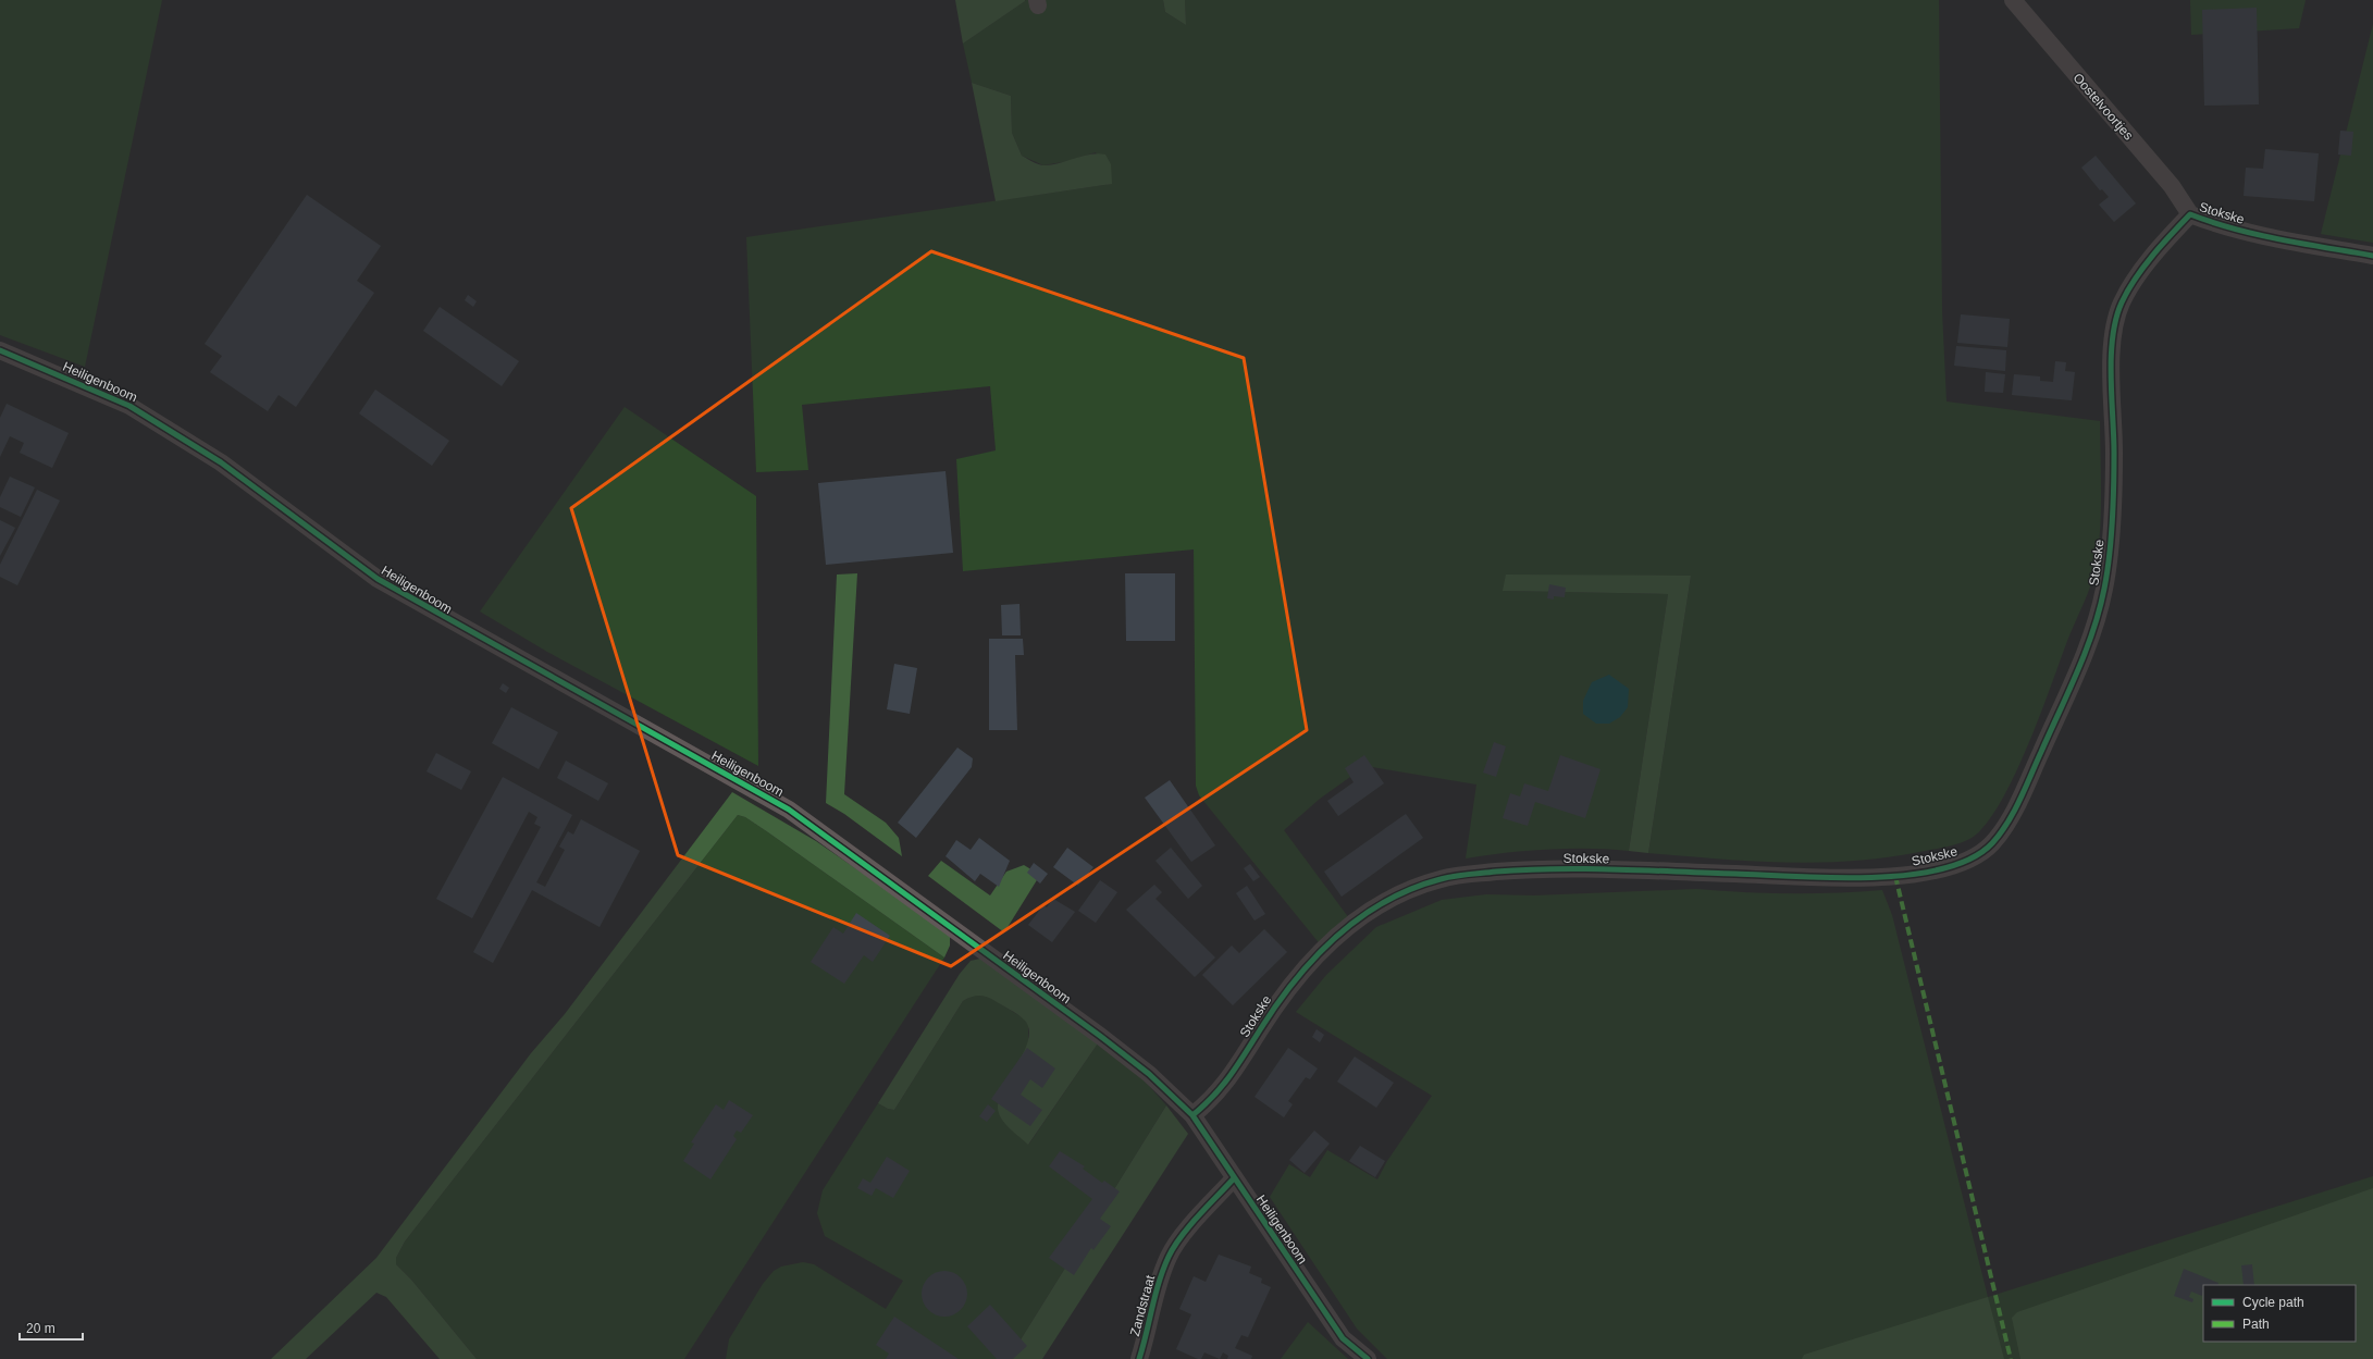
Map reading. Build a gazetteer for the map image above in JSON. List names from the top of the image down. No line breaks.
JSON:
{"streets":{"street":["Oostelvoortjes","Stokske","Heiligenboom","Zandstraat"]},"crossings":[["Oostelvoortjes","Stokske"],["Stokske","Heiligenboom"],["Heiligenboom","Zandstraat"]],"legend":["Cycle path","Path"],"scale_bar":"20 m"}
